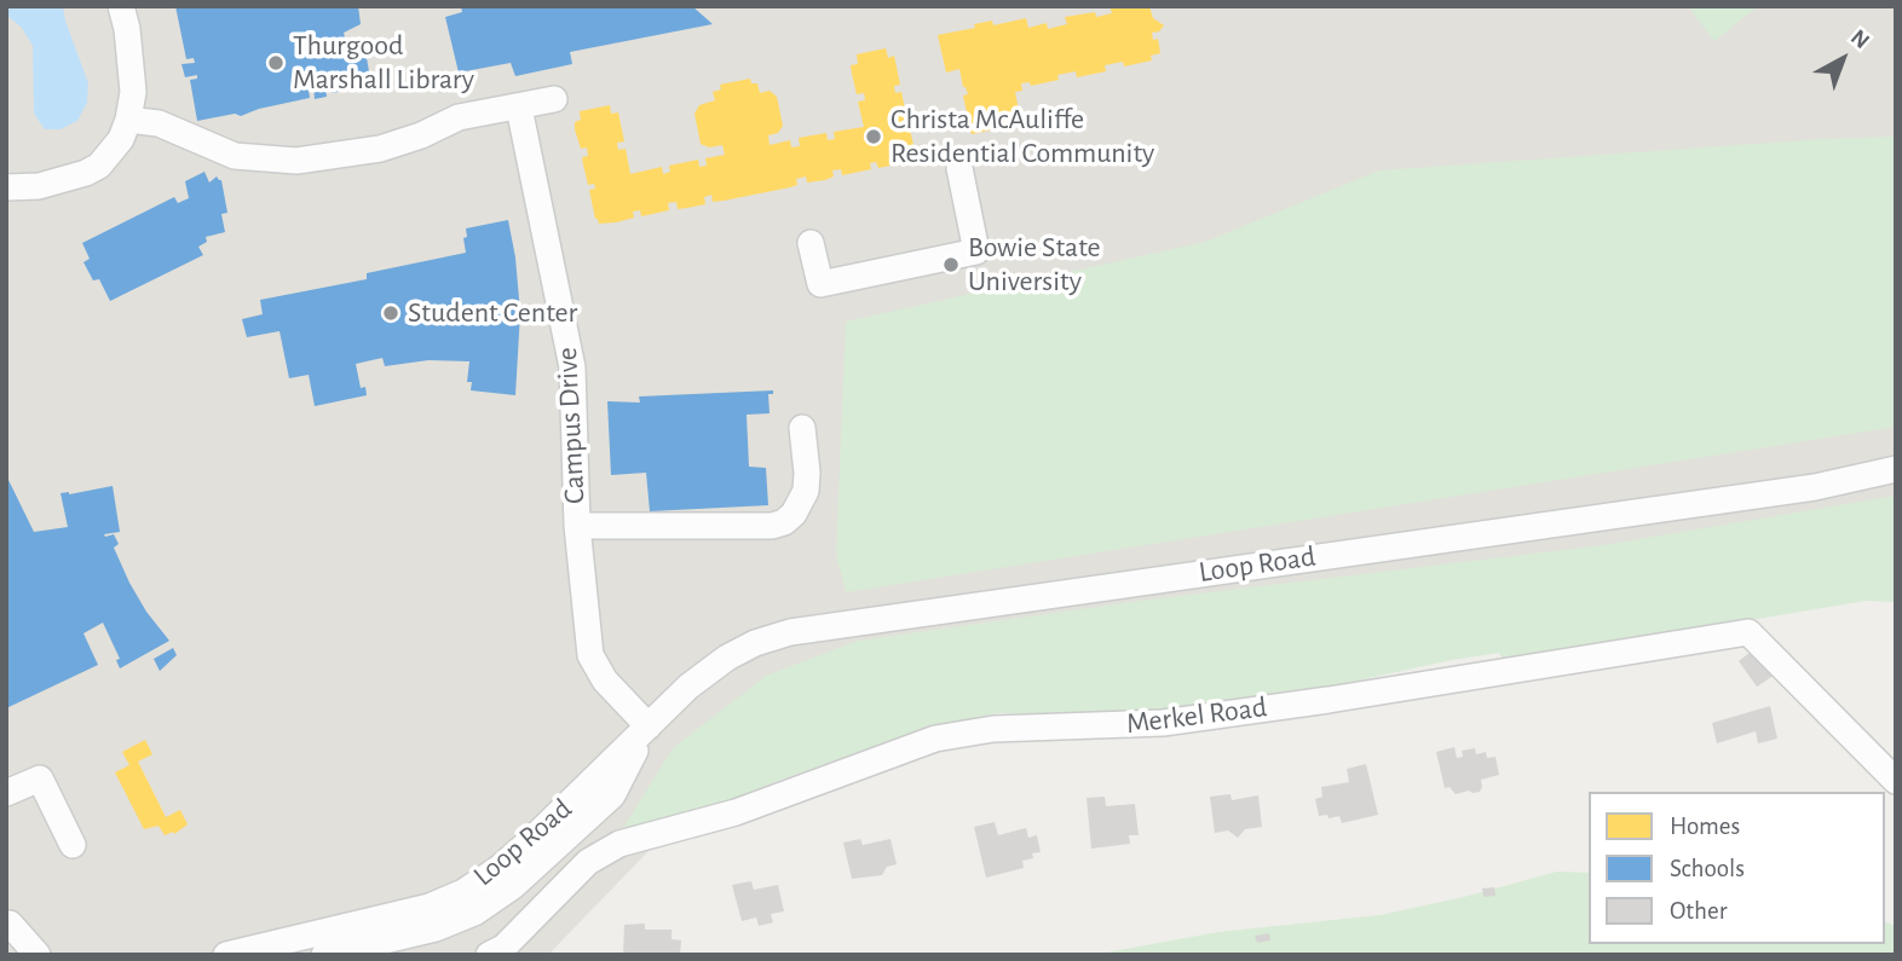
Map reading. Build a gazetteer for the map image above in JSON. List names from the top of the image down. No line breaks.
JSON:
{"streets":{"street":["Campus Drive","Loop Road","Merkel Road"]},"crossings":[["Campus Drive","Loop Road"]],"places":["Thurgood Marshall Library","Christa McAuliffe Residential Community","Bowie State University","Student Center"],"legend":["Homes","Schools","Other"],"north":"top right"}
